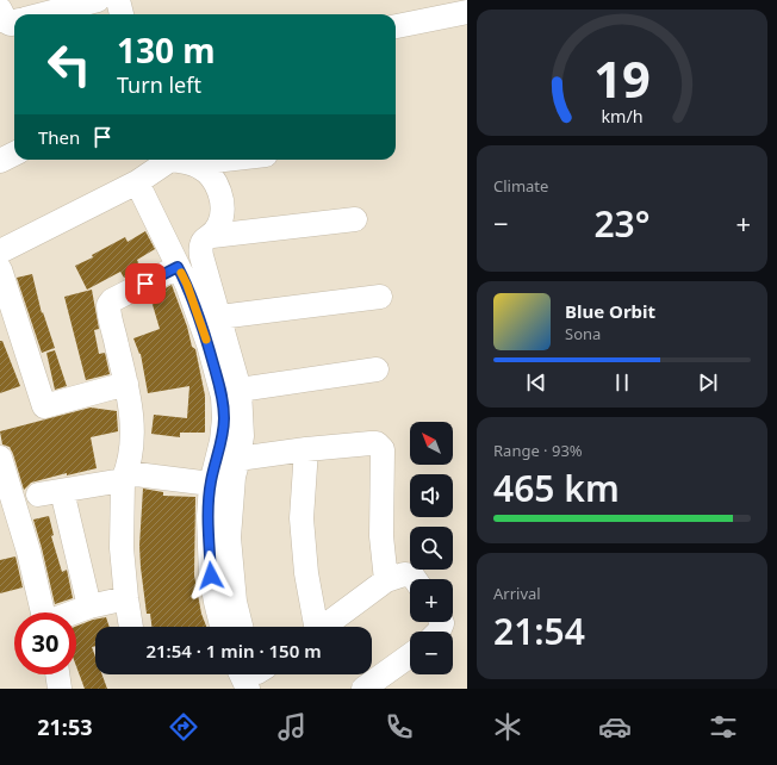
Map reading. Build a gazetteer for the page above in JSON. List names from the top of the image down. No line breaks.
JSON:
{"north":"top left","page":{"turn":["130 m","Turn left"],"then":"Then","tile":["Climate",["Range · 93%","465 km"],["Arrival","21:54"]],"heat":["−","23°","+"],"song":["Blue Orbit","Sona"],"map_buttons":["+","−"],"limit":"30","trip":"21:54 · 1 min · 150 m","tabs":"21:53","gauge":["19","km/h"]}}
